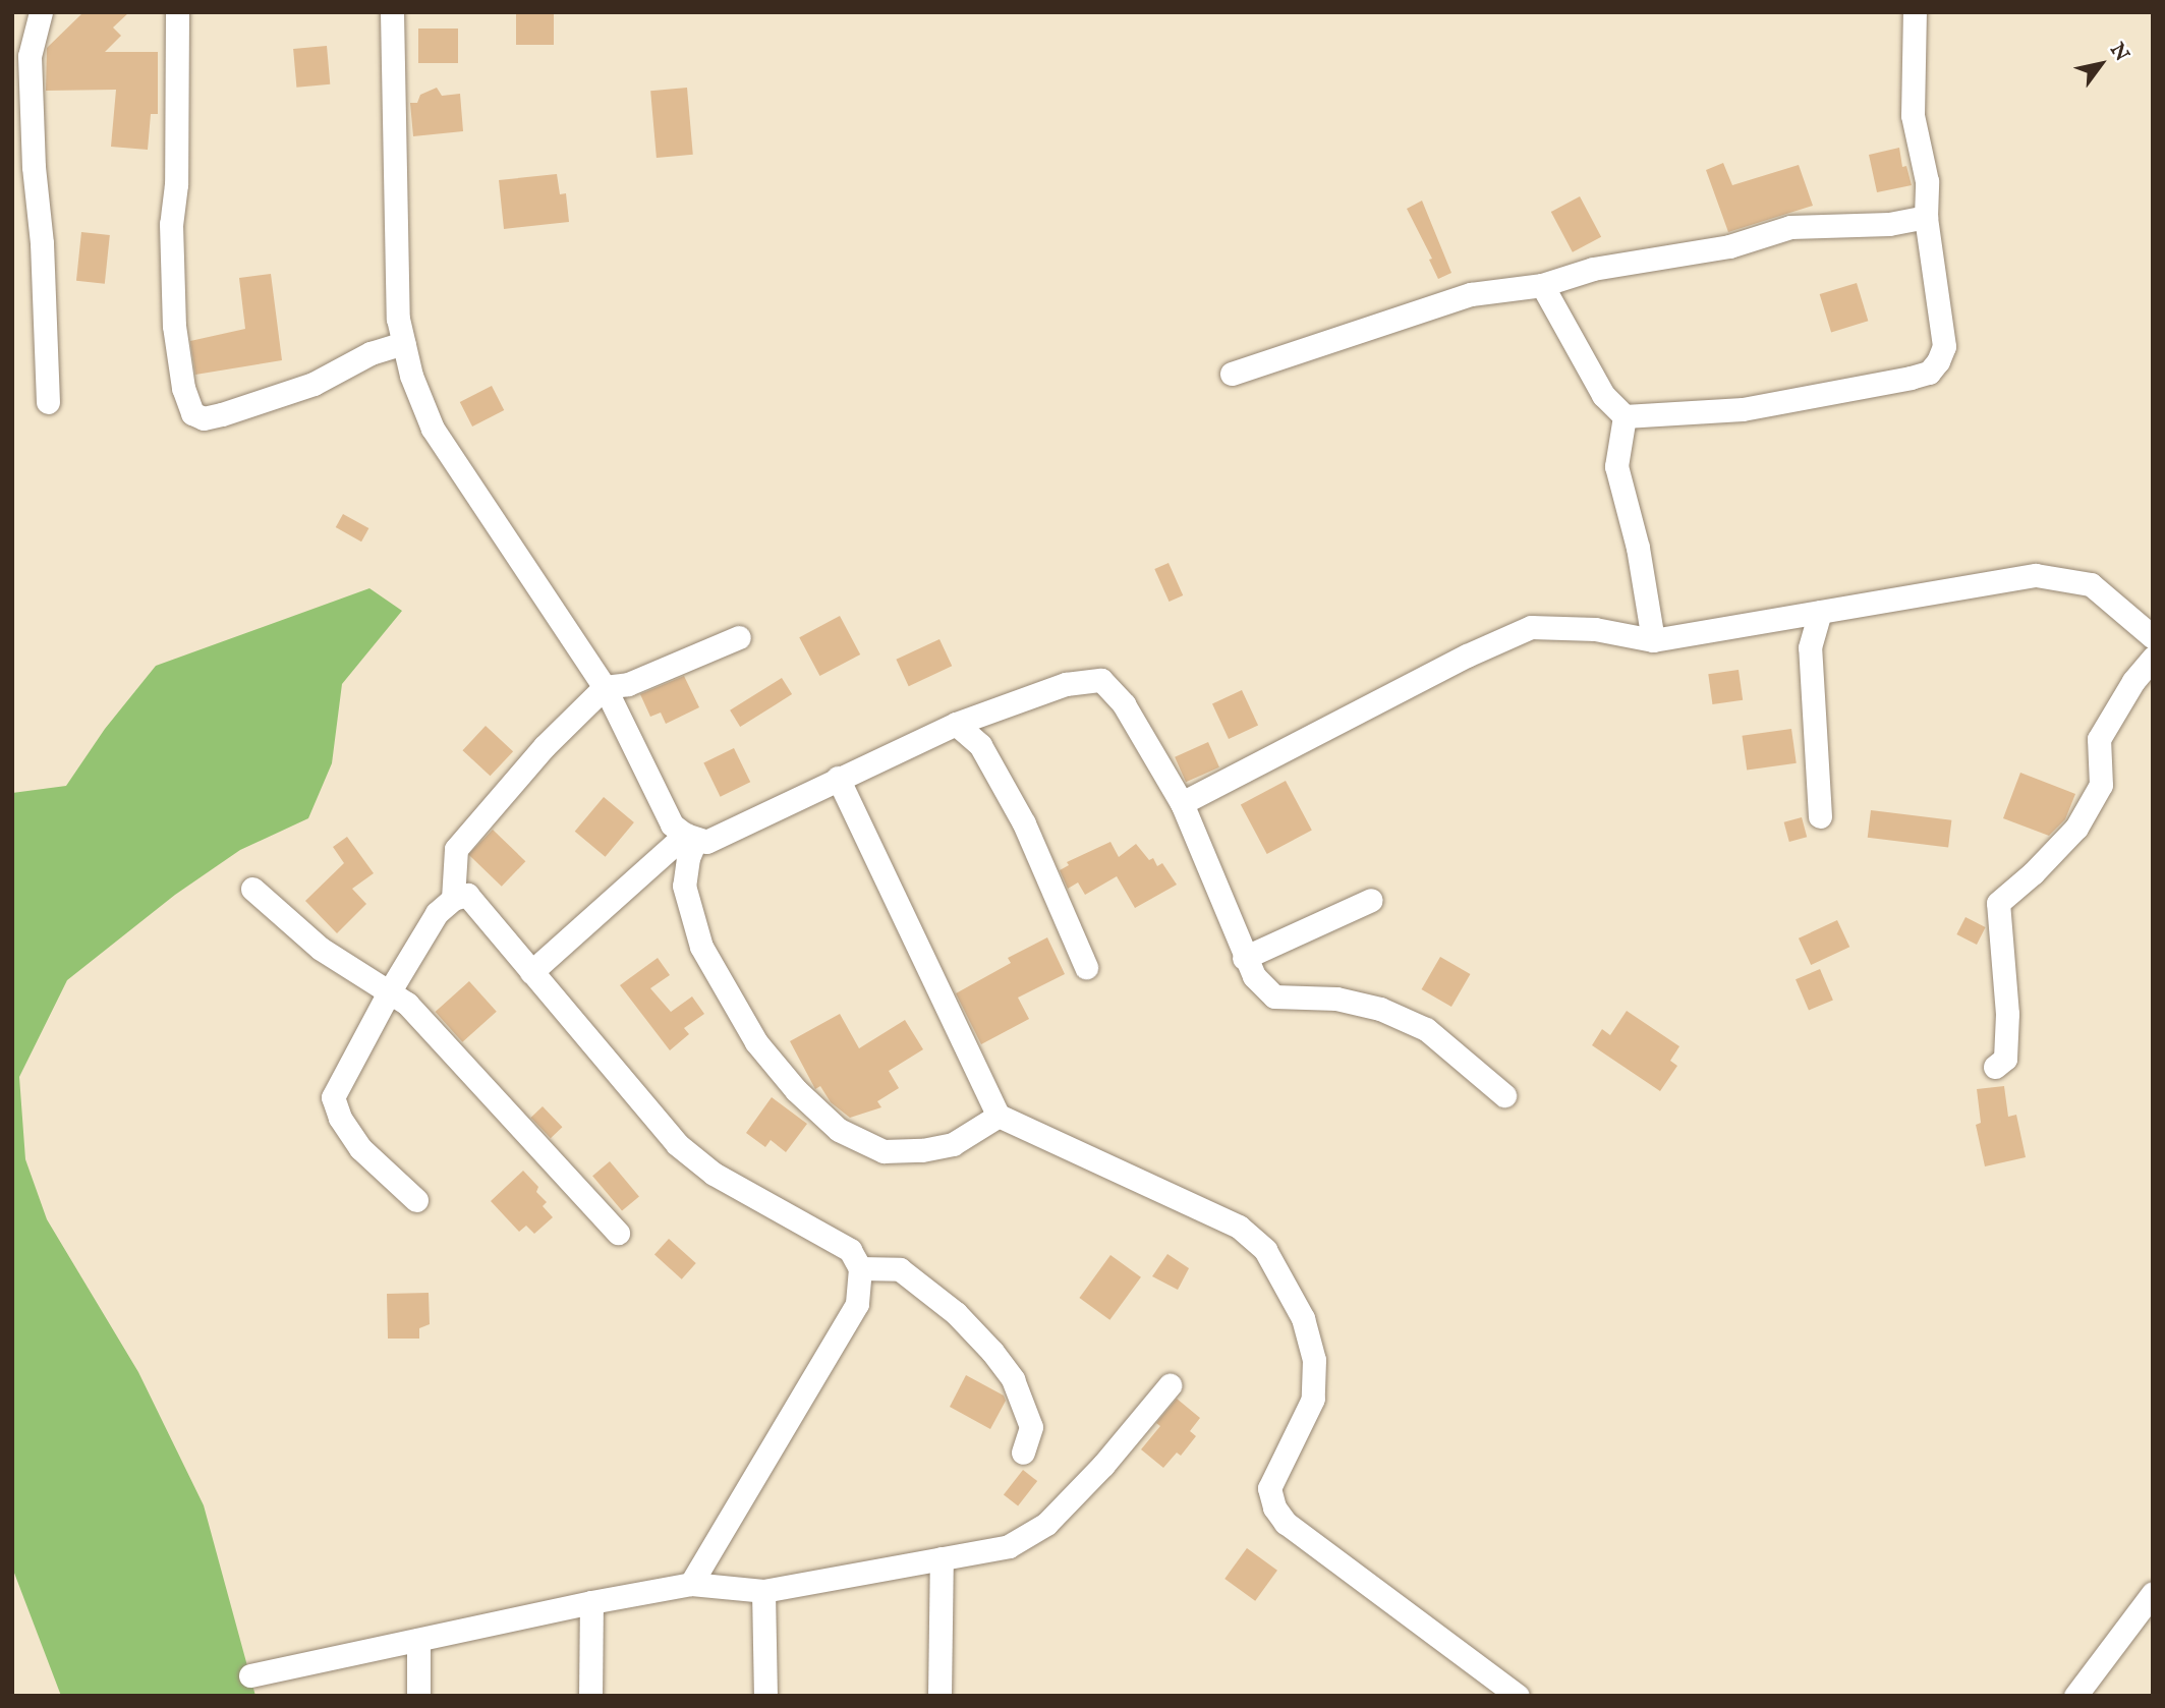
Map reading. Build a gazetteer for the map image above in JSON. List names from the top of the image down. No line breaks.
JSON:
{"north":"top right"}
